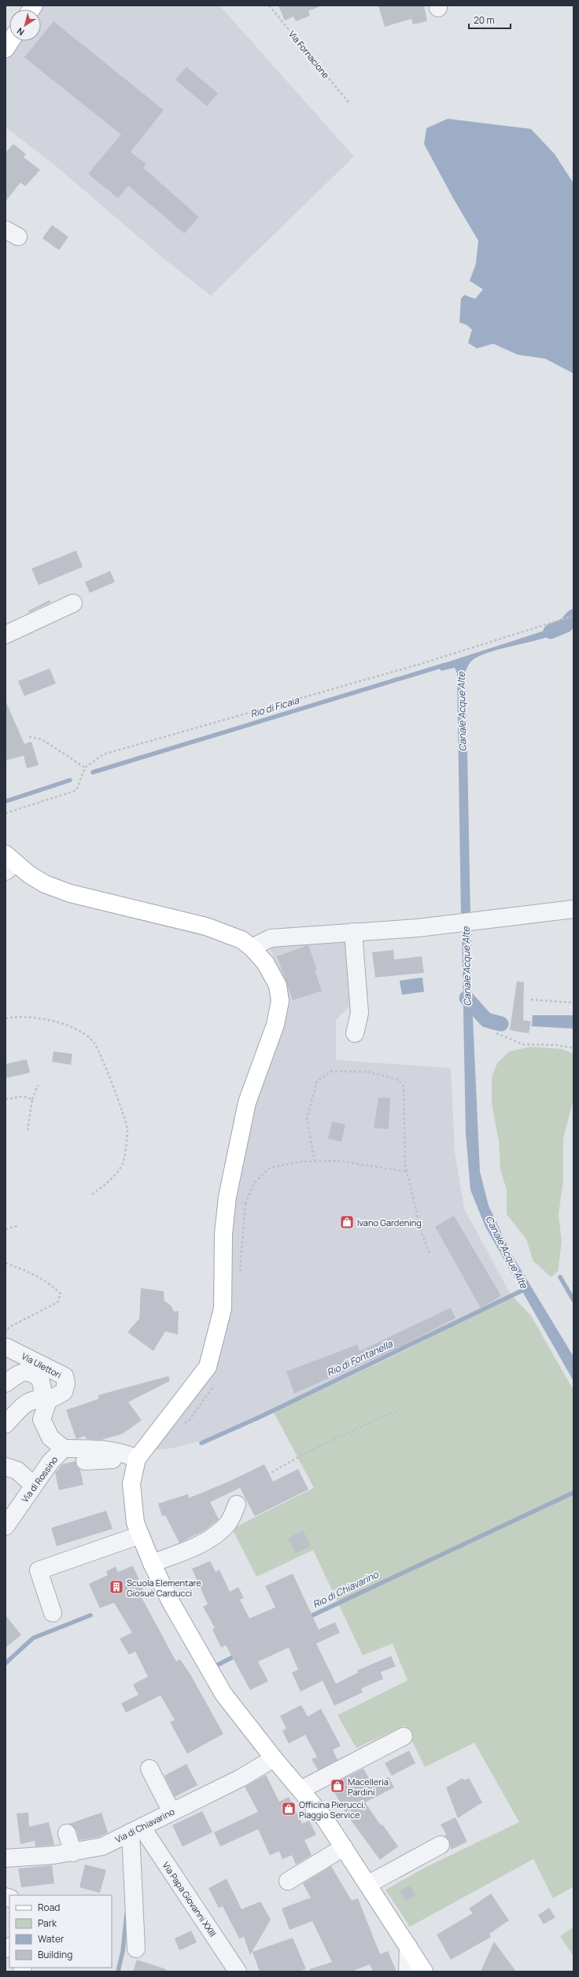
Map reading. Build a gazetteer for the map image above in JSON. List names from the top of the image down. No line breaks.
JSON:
{"streets":{"street":["Via Ulettori","Via di Rossino","Via di Chiavarino","Via Papa Giovanni XXIII"],"path":["Via Fornacione"]},"crossings":[["Via di Chiavarino","Via Papa Giovanni XXIII"]],"water":["Rio di Ficaia","Canale Acque Alte","Rio di Fontanella","Rio di Chiavarino"],"places":{"shop":["Ivano Gardening","Macelleria Pardini","Officina Pierucci, Piaggio Service"],"building":["Scuola Elementare Giosuè Carducci"]},"legend":["Road","Park","Water","Building"],"scale_bar":"20 m","north":"bottom left"}
